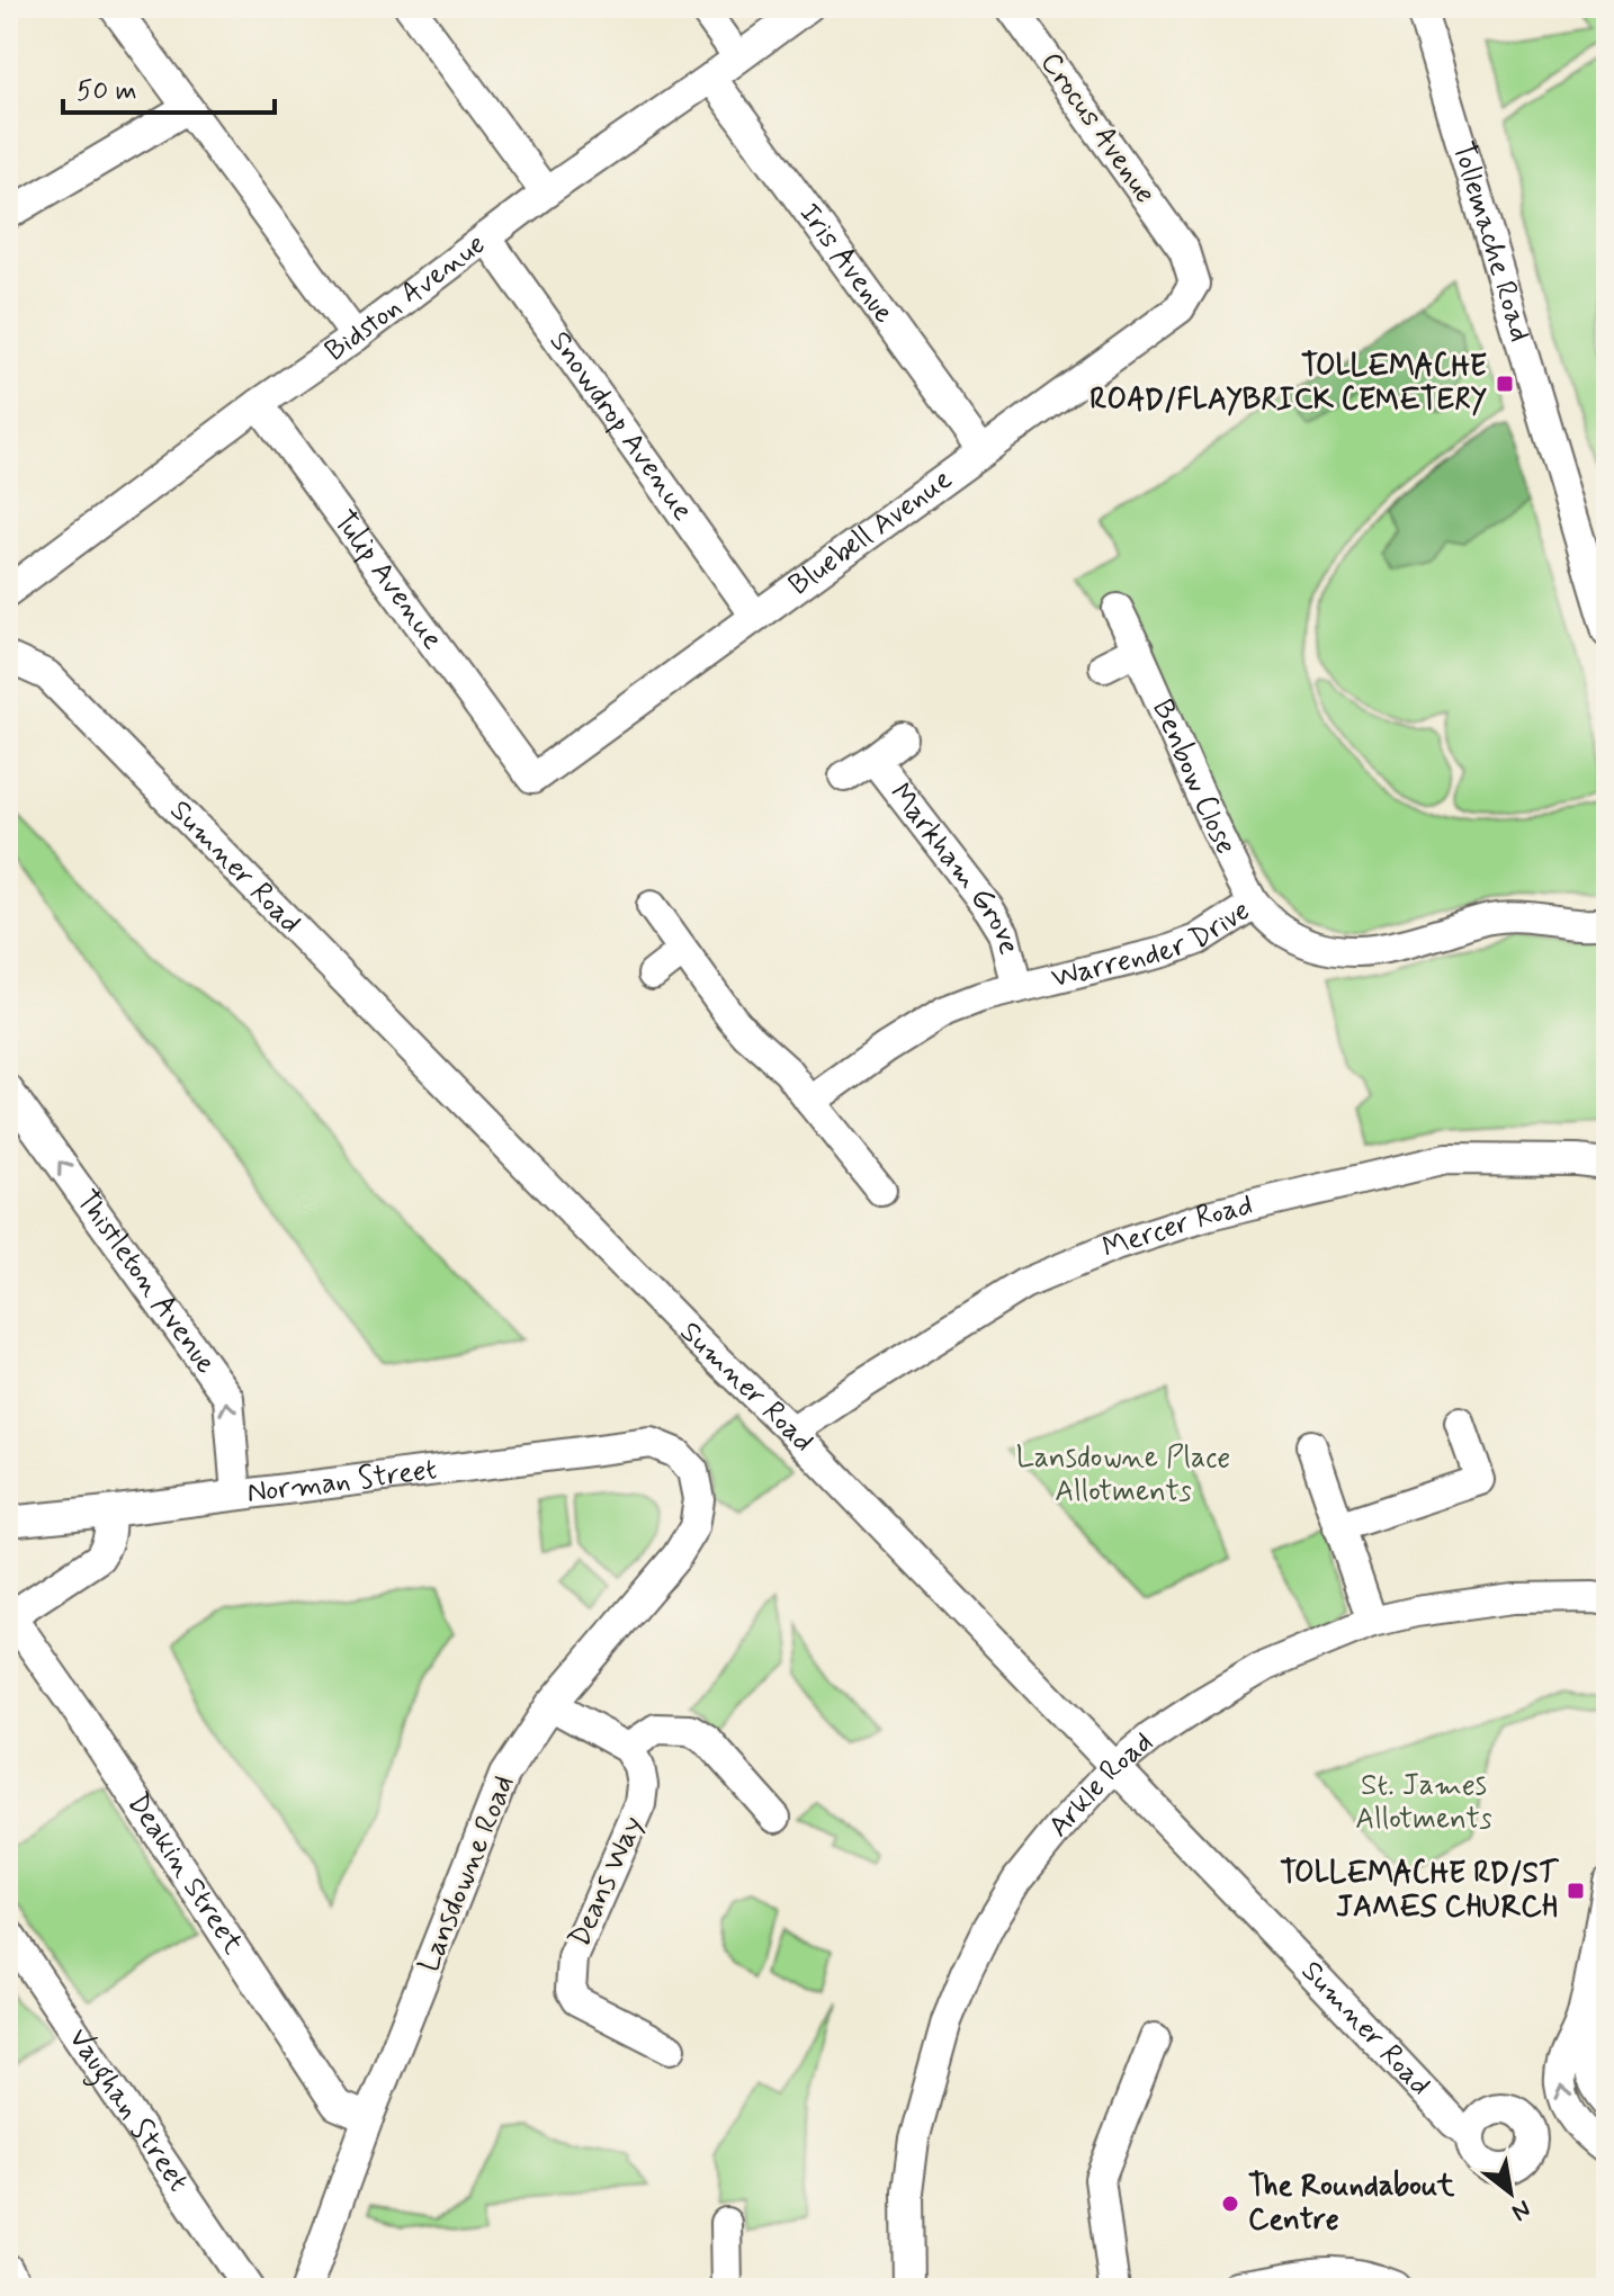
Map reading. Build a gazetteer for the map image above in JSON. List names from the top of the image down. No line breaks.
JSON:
{"streets":{"street":["Crocus Avenue","Tollemache Road","Iris Avenue","Bidston Avenue","Snowdrop Avenue","Bluebell Avenue","Tulip Avenue","Benbow Close","Sumner Road","Markham Grove","Warrender Drive","Mercer Road","Thistleton Avenue","Norman Street","Arkle Road","Deakin Street","Lansdowne Road","Deans Way","Vaughan Street"]},"crossings":[["Crocus Avenue","Bluebell Avenue"],["Iris Avenue","Bidston Avenue"],["Iris Avenue","Bluebell Avenue"],["Bidston Avenue","Snowdrop Avenue"],["Bidston Avenue","Tulip Avenue"],["Snowdrop Avenue","Bluebell Avenue"],["Bluebell Avenue","Tulip Avenue"],["Benbow Close","Warrender Drive"],["Sumner Road","Mercer Road"],["Sumner Road","Arkle Road"],["Markham Grove","Warrender Drive"],["Thistleton Avenue","Norman Street"],["Norman Street","Lansdowne Road"],["Deakin Street","Lansdowne Road"]],"one_way":["Thistleton Avenue"],"parks":["Lansdowne Place Allotments","St. James Allotments"],"places":{"transit":["TOLLEMACHE ROAD/FLAYBRICK CEMETERY","TOLLEMACHE RD/ST JAMES CHURCH"],"other":["The Roundabout Centre"]},"scale_bar":"50 m","north":"bottom right"}
